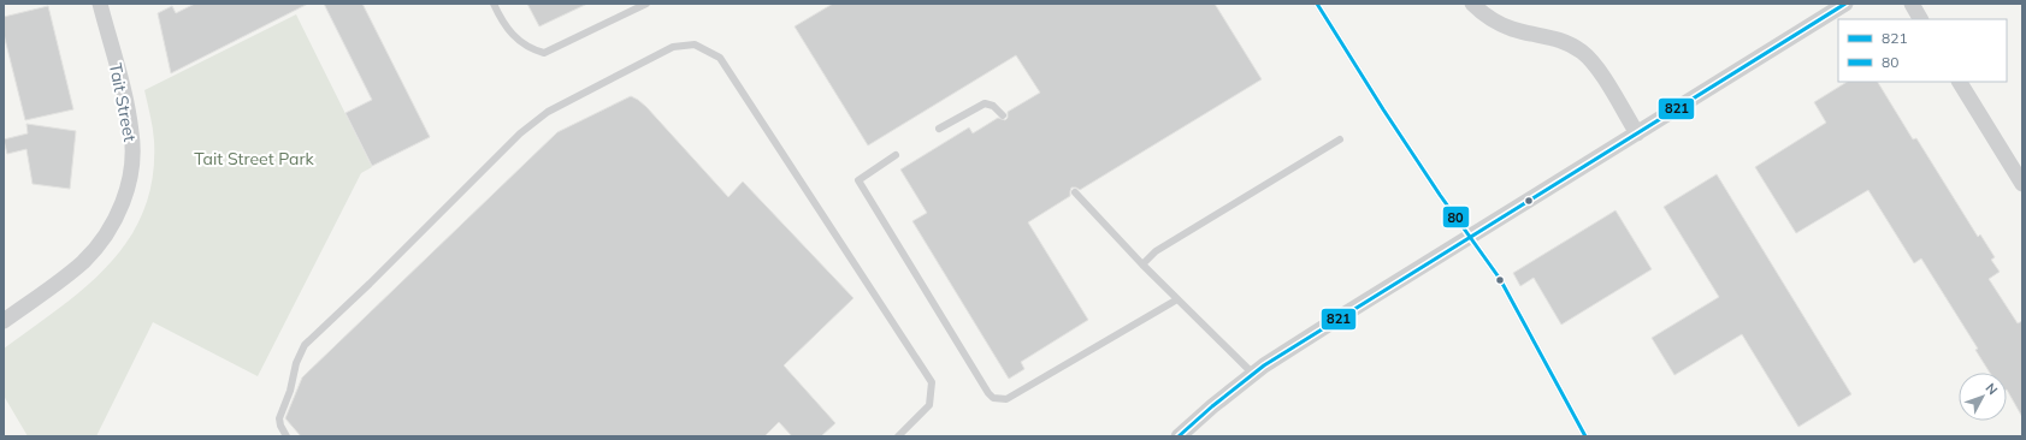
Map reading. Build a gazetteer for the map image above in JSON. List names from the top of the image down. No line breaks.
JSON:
{"streets":{"street":["Tait Street"]},"parks":["Tait Street Park"],"lines":["transit line 821","transit line 80"],"legend":["821","80"],"north":"top right"}
